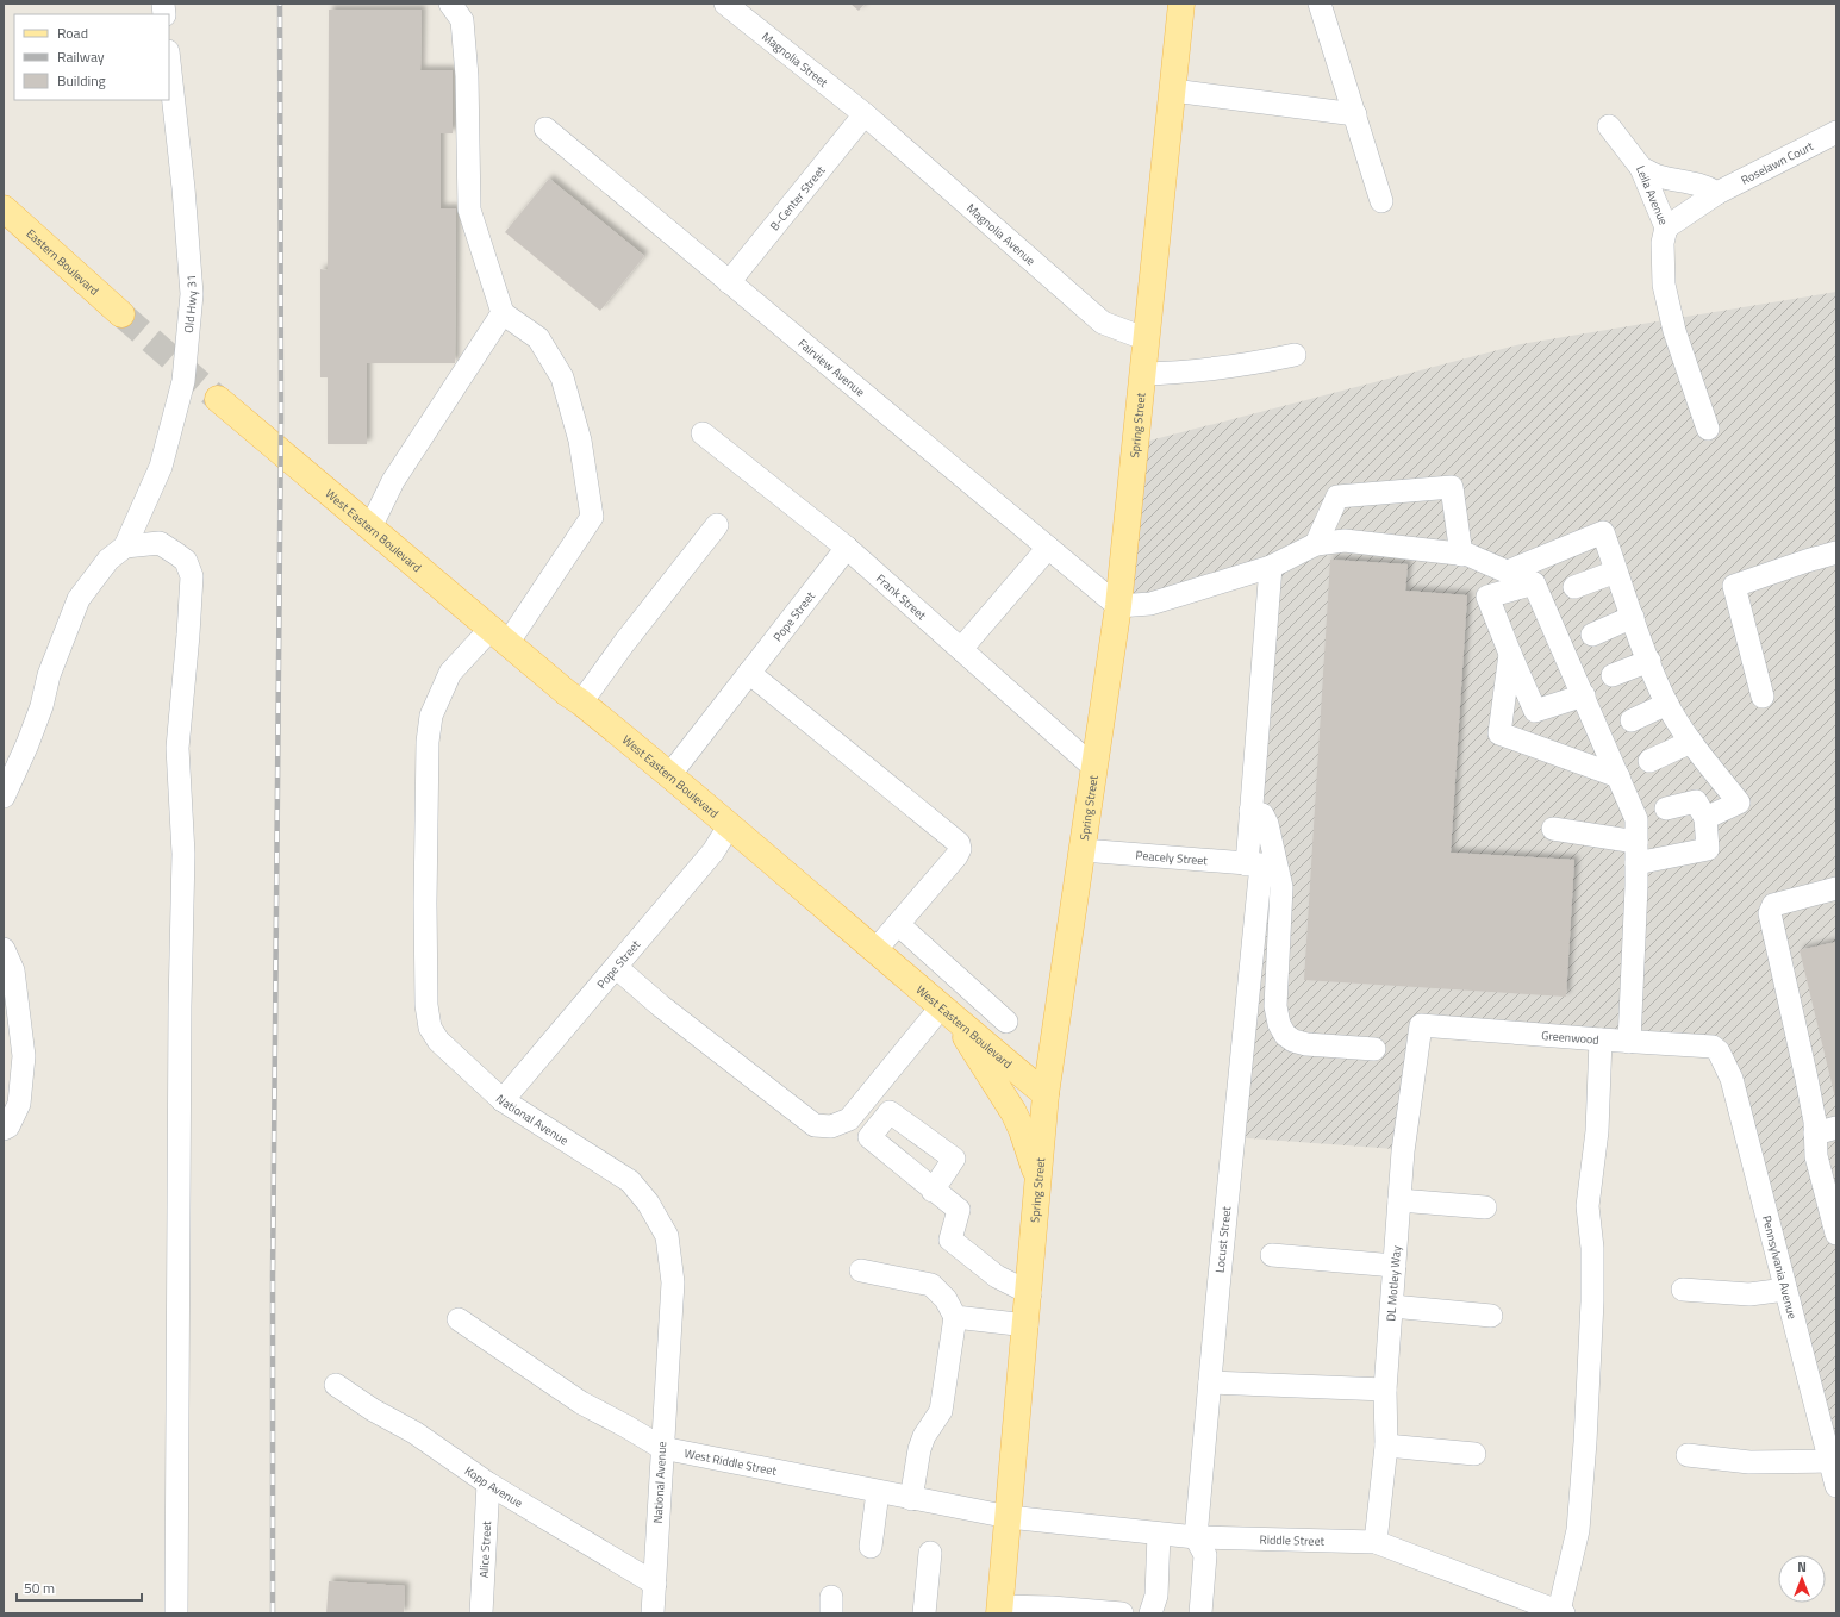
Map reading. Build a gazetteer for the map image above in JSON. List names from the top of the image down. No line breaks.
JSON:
{"streets":{"main road":["Eastern Boulevard","Spring Street","West Eastern Boulevard"],"street":["Magnolia Street","Roselawn Court","Leila Avenue","B-Center Street","Magnolia Avenue","Old Hwy 31","Fairview Avenue","Frank Street","Pope Street","Peacely Street","Greenwood","National Avenue","Locust Street","Pennsylvania Avenue","DL Motley Way","West Riddle Street","Kopp Avenue","Riddle Street","Alice Street"]},"crossings":[["Magnolia Street","B-Center Street"],["Magnolia Street","Magnolia Avenue"],["Roselawn Court","Leila Avenue"],["B-Center Street","Magnolia Avenue"],["B-Center Street","Fairview Avenue"],["Magnolia Avenue","Spring Street"],["Fairview Avenue","Spring Street"],["Spring Street","West Eastern Boulevard"],["Spring Street","Frank Street"],["Spring Street","Peacely Street"],["Spring Street","West Riddle Street"],["Spring Street","Riddle Street"],["West Eastern Boulevard","Pope Street"],["West Eastern Boulevard","National Avenue"],["Frank Street","Pope Street"],["Pope Street","National Avenue"],["Peacely Street","Locust Street"],["Greenwood","Pennsylvania Avenue"],["Greenwood","DL Motley Way"],["National Avenue","West Riddle Street"],["National Avenue","Kopp Avenue"],["Locust Street","Riddle Street"],["DL Motley Way","Riddle Street"],["West Riddle Street","Riddle Street"],["Kopp Avenue","Alice Street"]],"legend":["Road","Railway","Building"],"scale_bar":"50 m","north":"top"}
